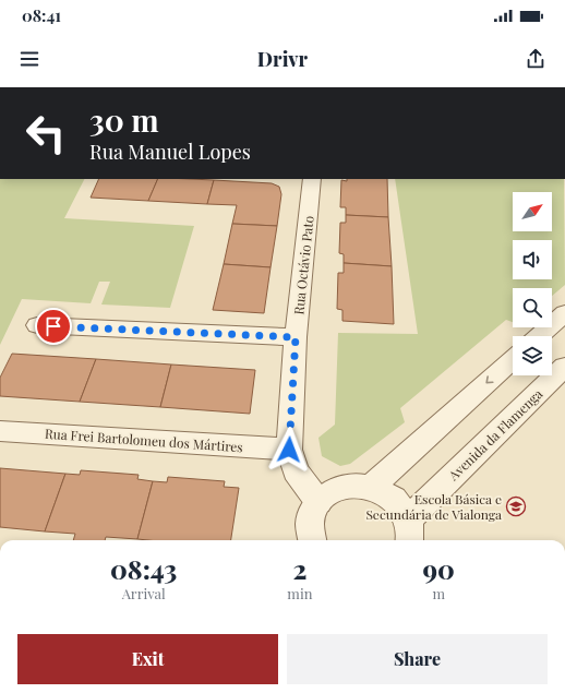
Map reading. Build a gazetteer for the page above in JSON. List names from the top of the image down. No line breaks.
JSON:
{"streets":{"street":["Rua Octávio Pato","Avenida da Flamenga","Rua Frei Bartolomeu dos Mártires"]},"crossings":[["Rua Octávio Pato","Rua Frei Bartolomeu dos Mártires"]],"places":{"school or university":["Escola Básica e Secundária de Vialonga"]},"north":"top right","page":{"status":"08:41","header":"Drivr","turn":["30 m","Rua Manuel Lopes"],"eta":["08:43","Arrival","2","min","90","m"],"buttons":["Exit","Share"]}}
